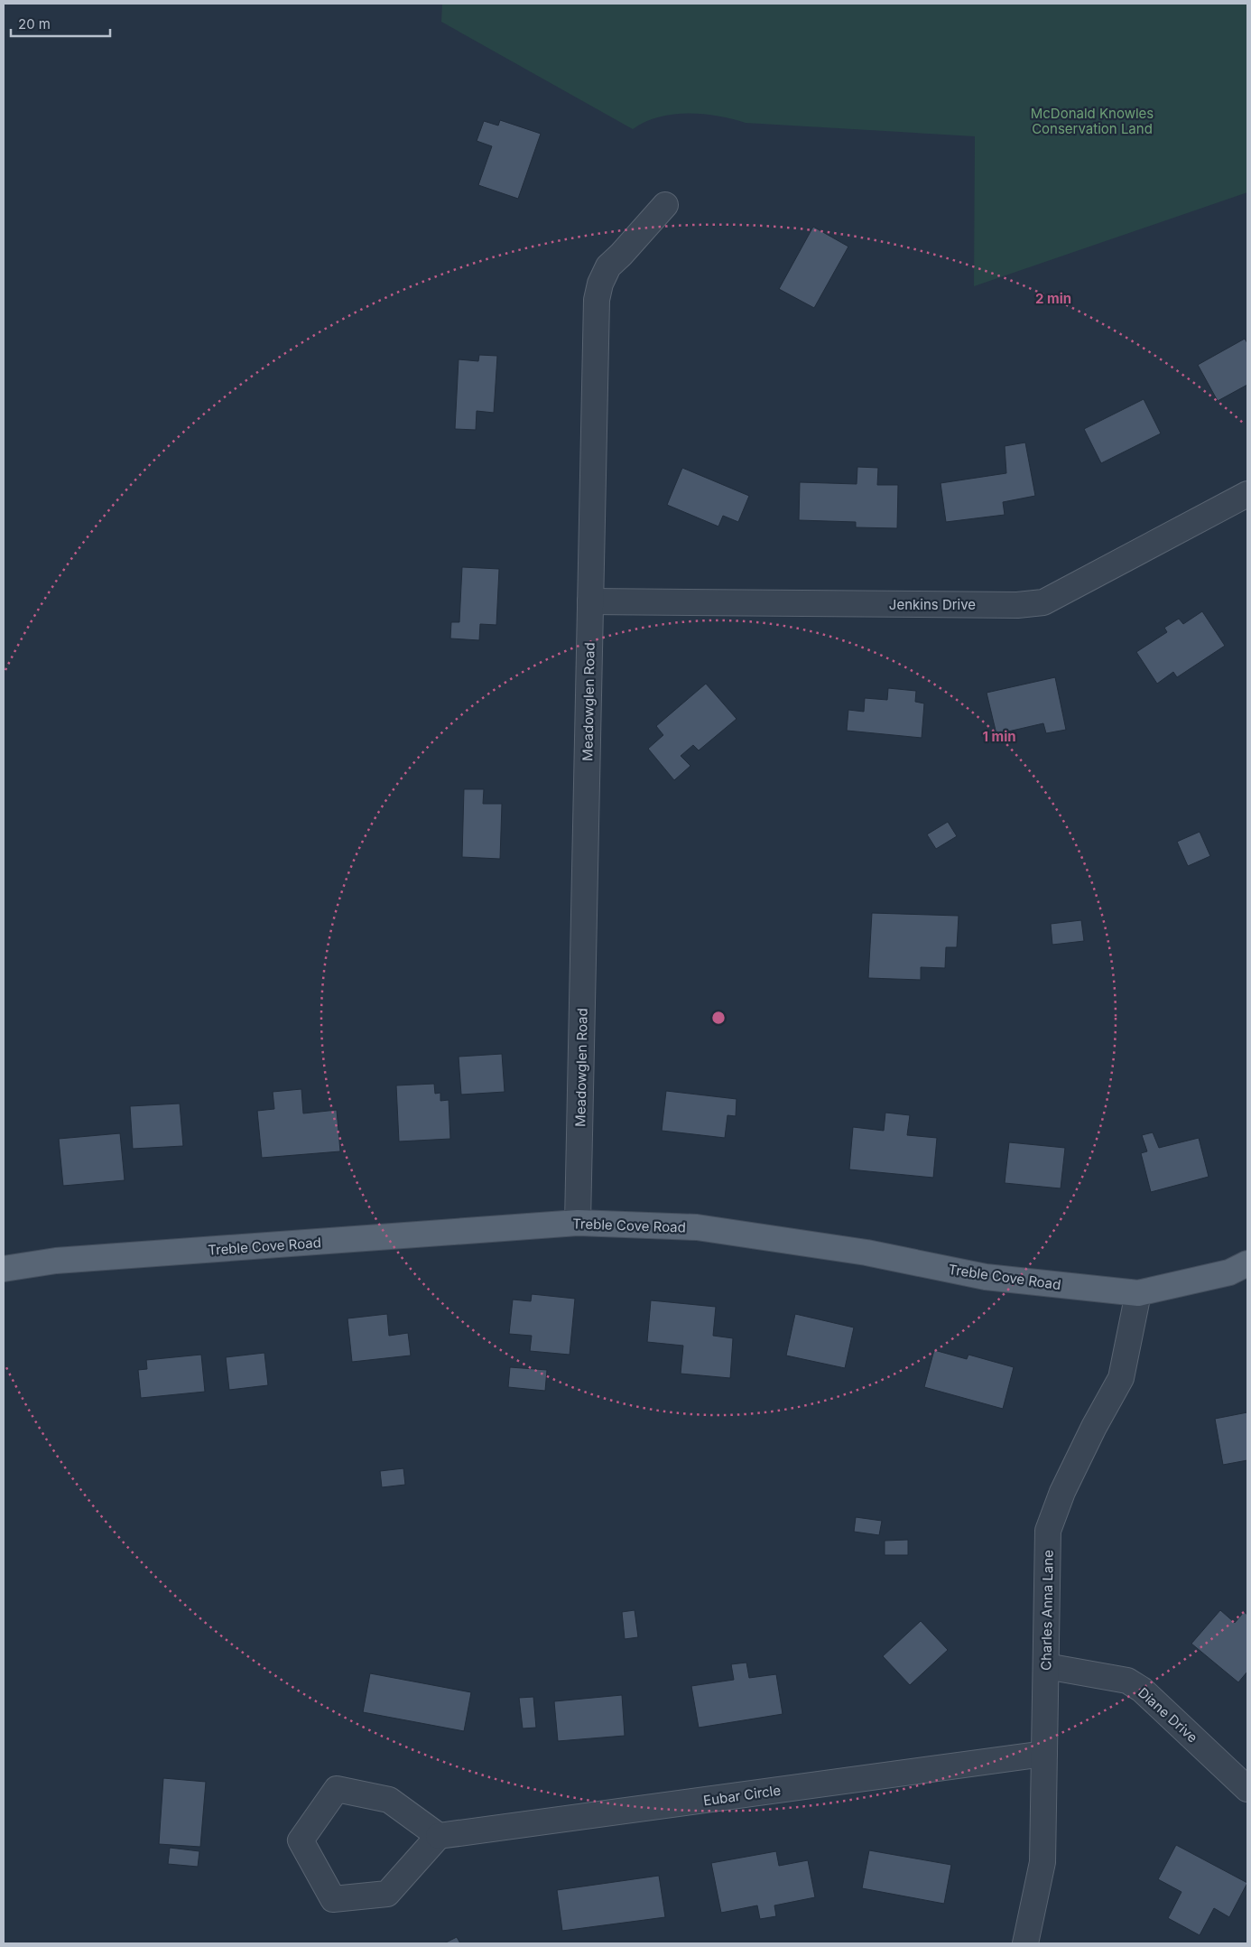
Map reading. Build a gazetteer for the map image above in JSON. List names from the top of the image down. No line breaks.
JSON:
{"streets":{"main road":["Treble Cove Road"],"street":["Jenkins Drive","Meadowglen Road","Charles Anna Lane","Diane Drive","Eubar Circle"]},"crossings":[["Jenkins Drive","Meadowglen Road"],["Meadowglen Road","Treble Cove Road"],["Treble Cove Road","Charles Anna Lane"],["Charles Anna Lane","Diane Drive"],["Charles Anna Lane","Eubar Circle"]],"parks":["McDonald Knowles Conservation Land"],"scale_bar":"20 m","rings":["2 min","1 min"]}
